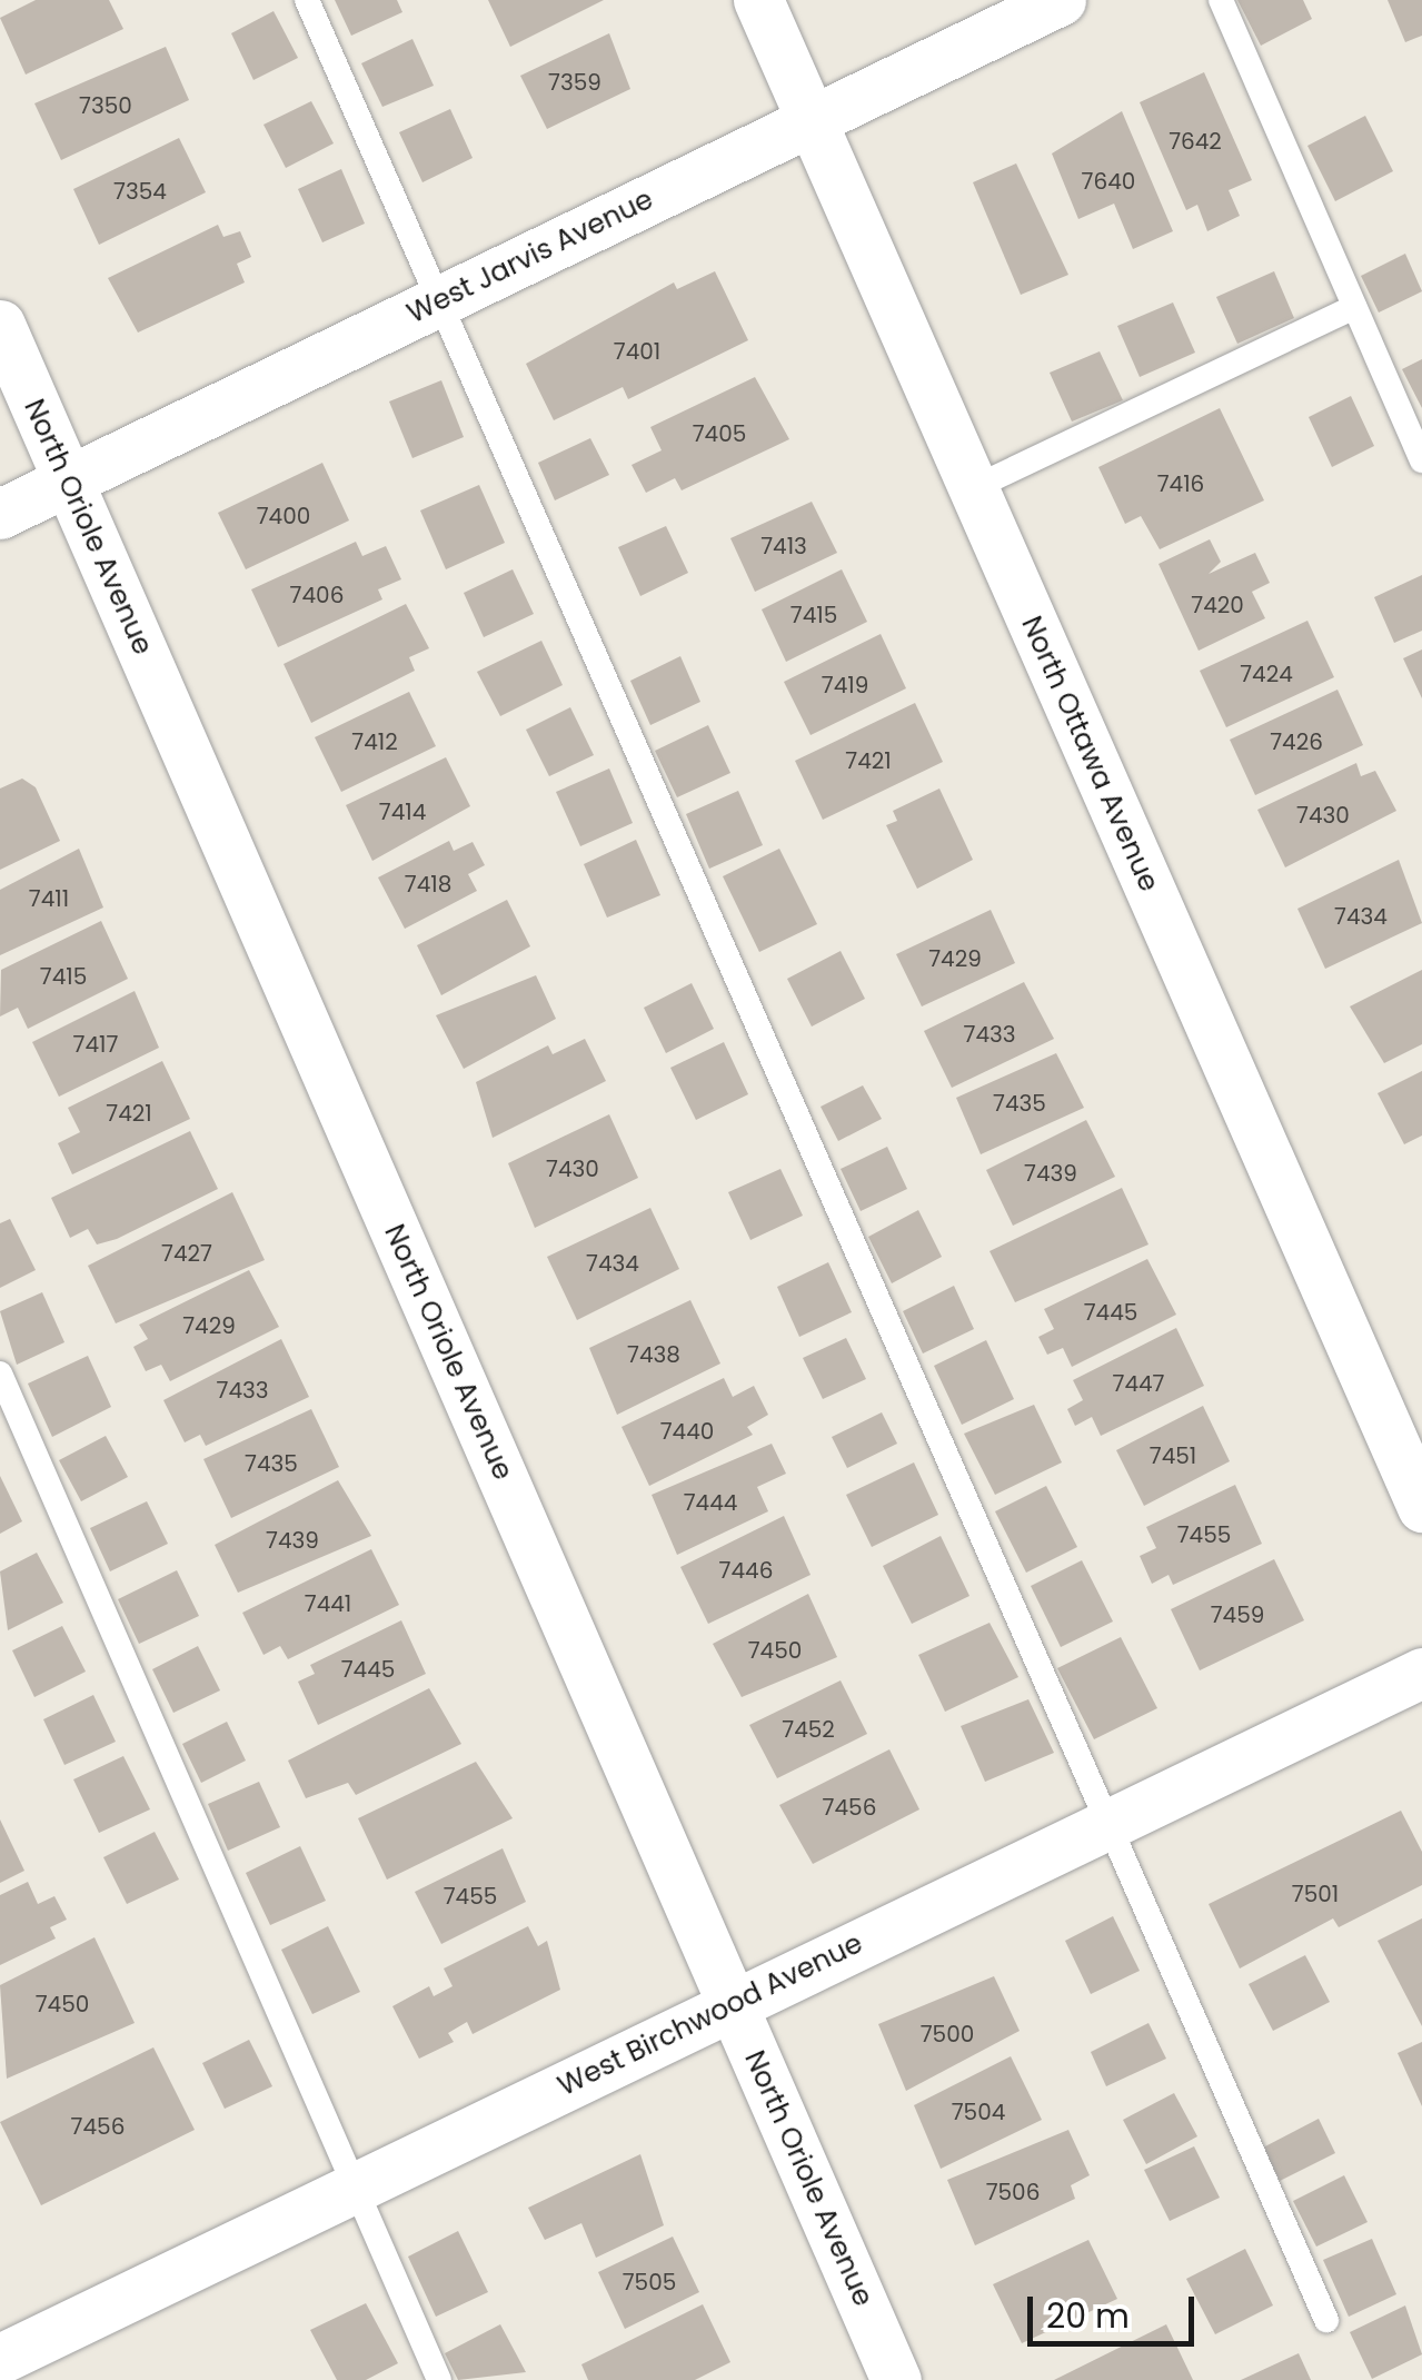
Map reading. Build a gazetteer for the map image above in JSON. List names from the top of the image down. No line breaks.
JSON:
{"streets":{"street":["West Jarvis Avenue","North Oriole Avenue","North Ottawa Avenue","West Birchwood Avenue"]},"crossings":[["West Jarvis Avenue","North Oriole Avenue"],["West Jarvis Avenue","North Ottawa Avenue"],["North Oriole Avenue","West Birchwood Avenue"]],"house_numbers":["7359","7350","7642","7640","7354","7401","7405","7416","7400","7413","7406","7420","7415","7424","7419","7412","7426","7421","7414","7430","7418","7411","7434","7429","7415","7433","7417","7435","7421","7430","7439","7427","7434","7445","7429","7438","7447","7433","7440","7451","7435","7444","7455","7439","7446","7441","7459","7450","7445","7452","7456","7501","7455","7450","7500","7504","7456","7506","7505"],"scale_bar":"20 m"}
